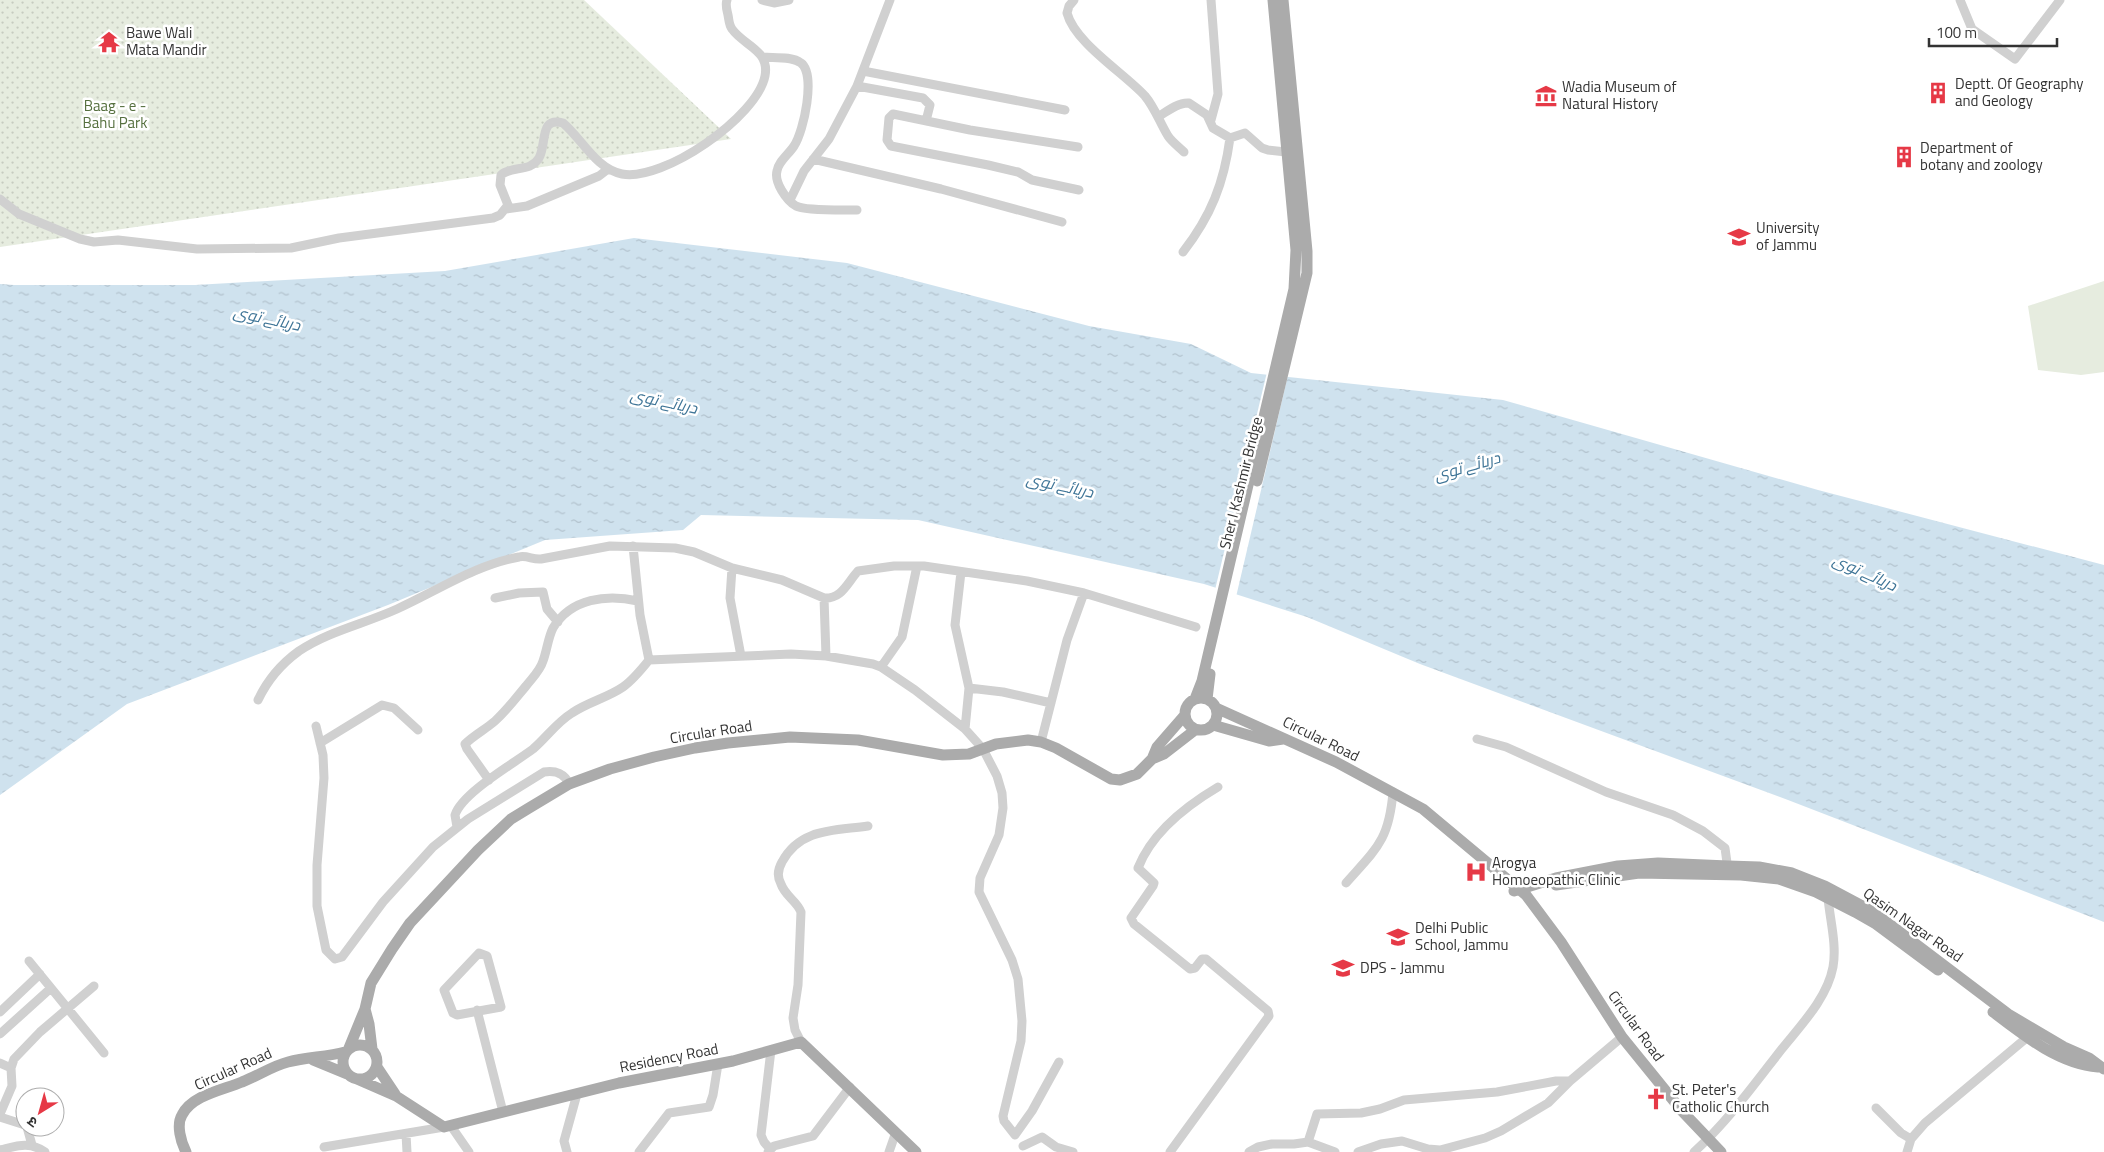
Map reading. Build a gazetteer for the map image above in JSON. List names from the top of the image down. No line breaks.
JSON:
{"streets":{"main road":["Sher I Kashmir Bridge","Circular Road","Qasim Nagar Road","Residency Road"]},"crossings":[["Circular Road","Qasim Nagar Road"]],"water":["دریائے توی"],"parks":["Baag - e - Bahu Park"],"places":{"temple":["Bawe Wali Mata Mandir"],"building":["Deptt. Of Geography and Geology","Department of botany and zoology"],"museum":["Wadia Museum of Natural History"],"school or university":["University of Jammu","Delhi Public School, Jammu","DPS - Jammu"],"hospital":["Arogya Homoeopathic Clinic"],"church":["St. Peter's Catholic Church"]},"scale_bar":"100 m","north":"bottom left"}
